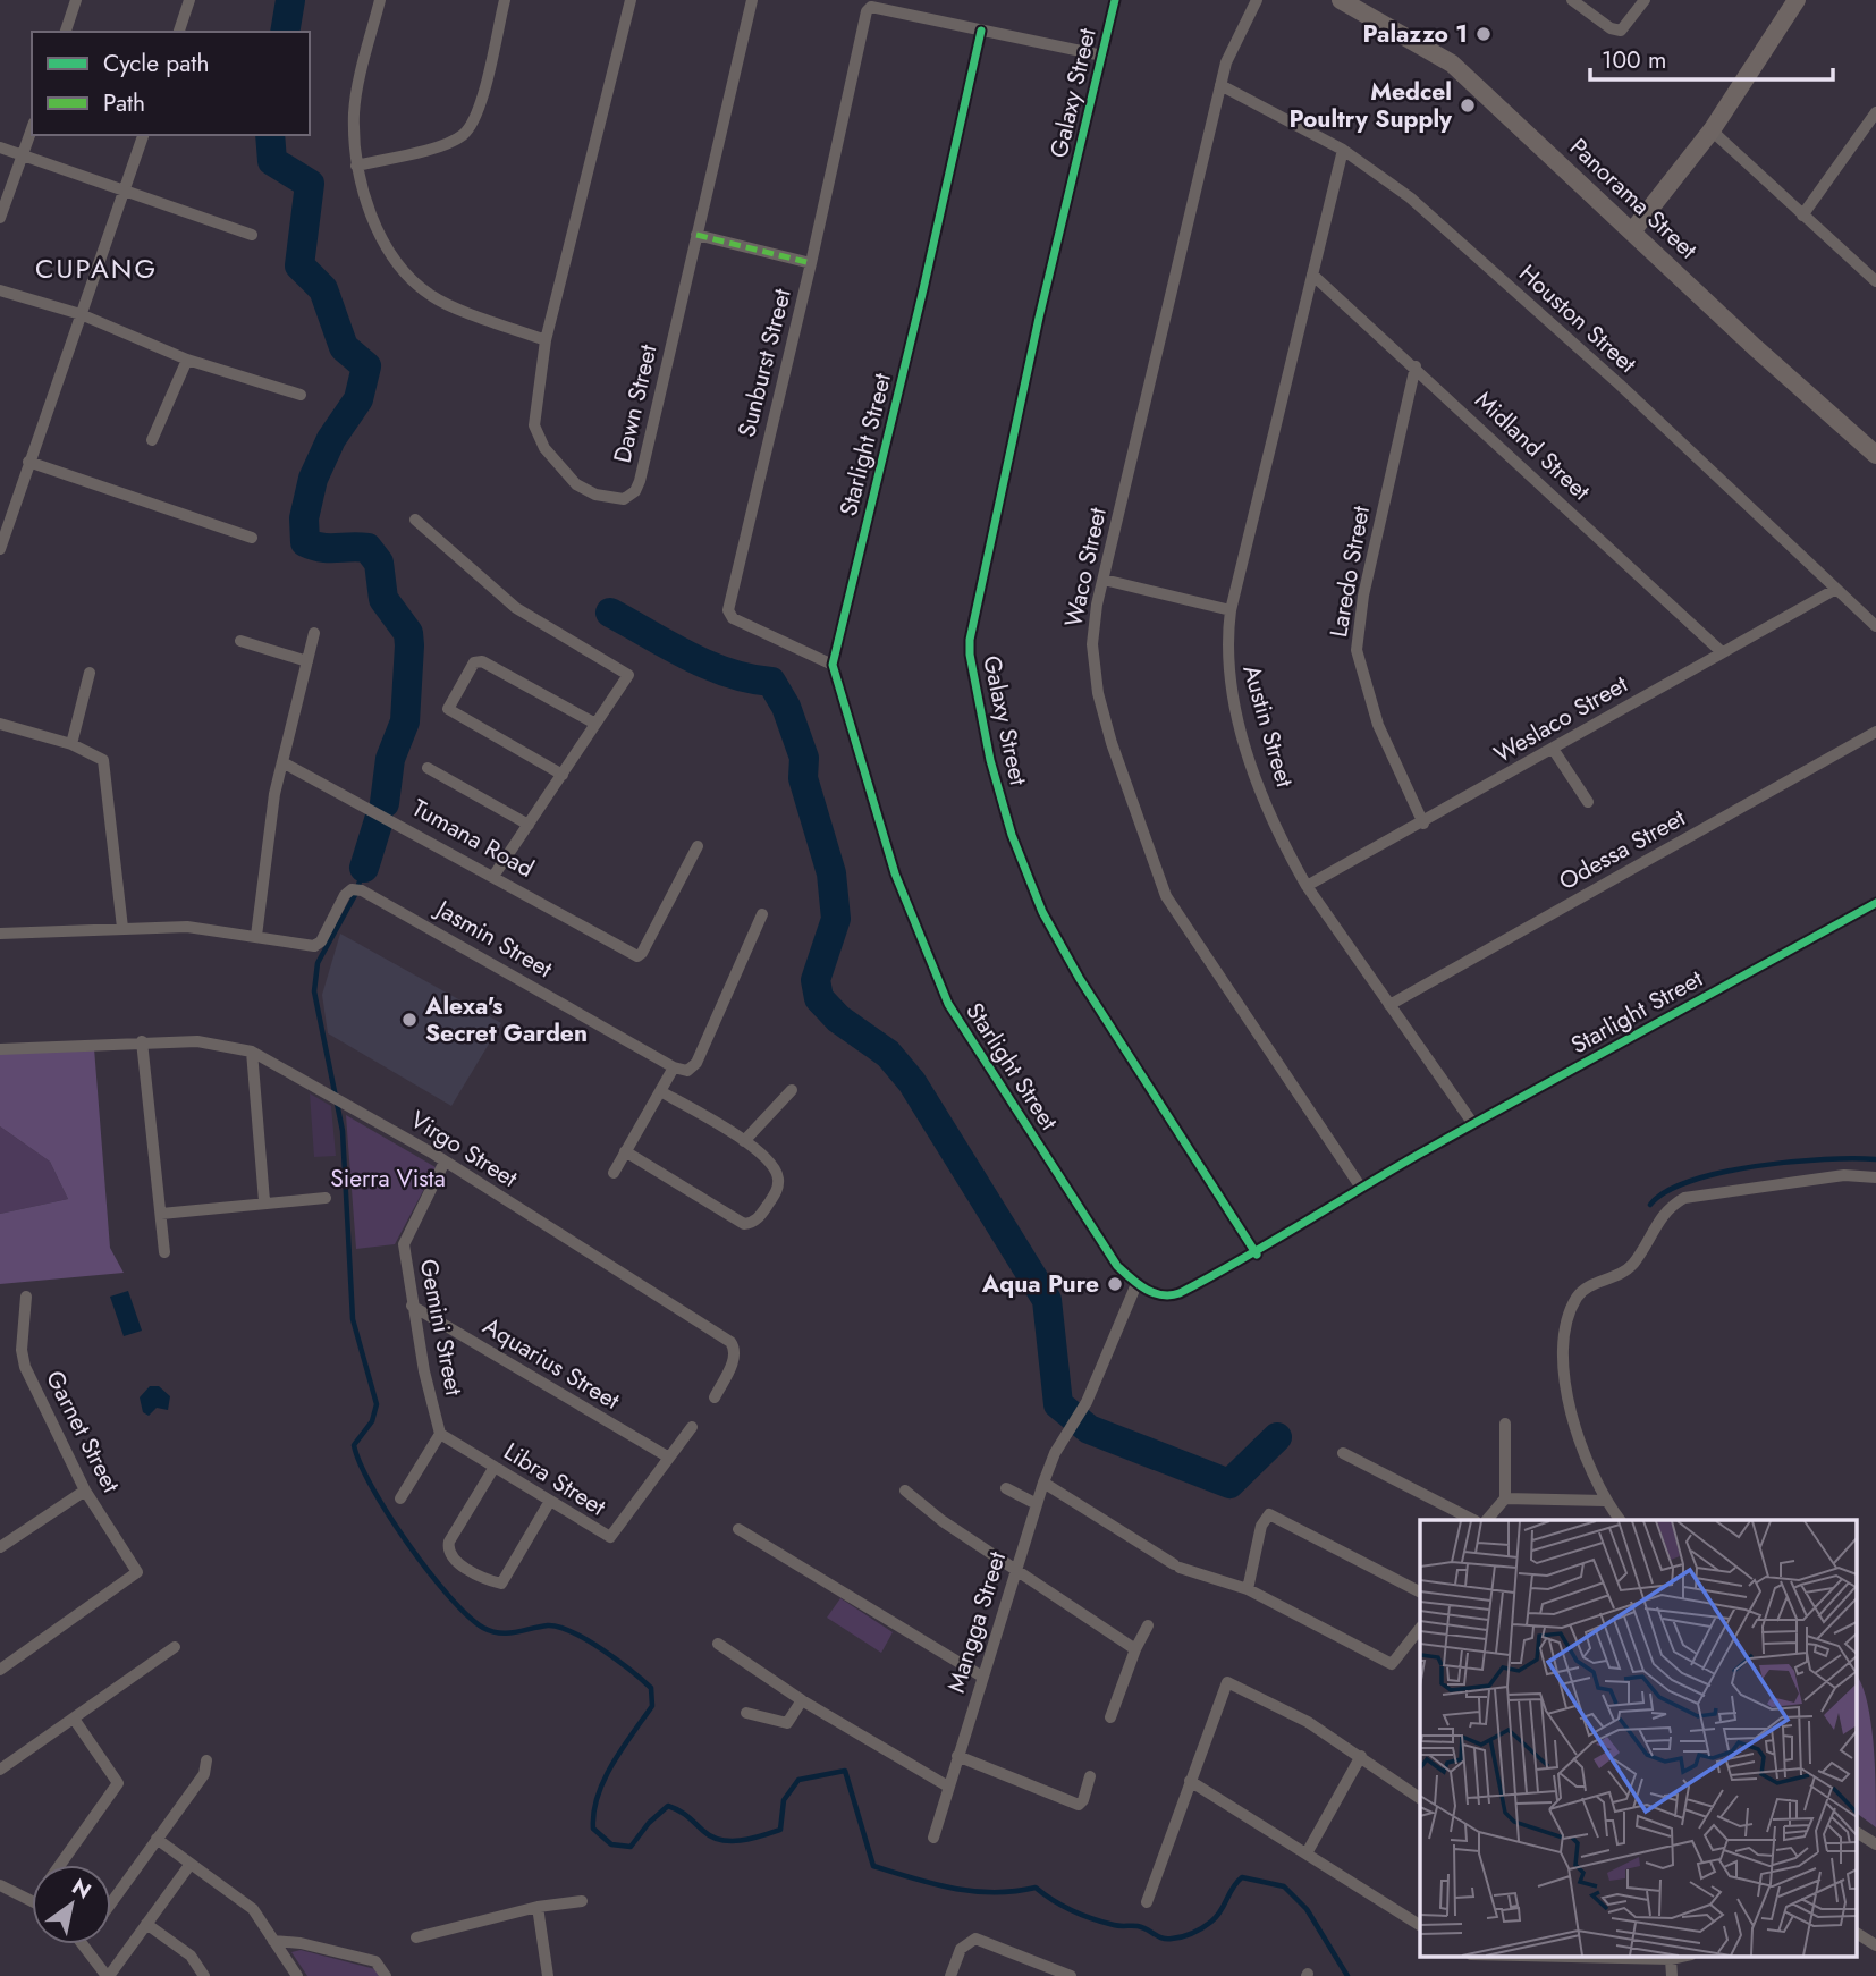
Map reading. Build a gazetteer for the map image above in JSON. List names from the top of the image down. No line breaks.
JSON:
{"streets":{"street":["Galaxy Street","Panorama Street","Houston Street","Sunburst Street","Dawn Street","Starlight Street","Midland Street","Waco Street","Laredo Street","Weslaco Street","Austin Street","Tumana Road","Odessa Street","Jasmin Street","Virgo Street","Gemini Street","Aquarius Street","Garnet Street","Libra Street","Mangga Street"]},"crossings":[["Galaxy Street","Starlight Street"],["Houston Street","Waco Street"],["Houston Street","Weslaco Street"],["Houston Street","Austin Street"],["Sunburst Street","Starlight Street"],["Starlight Street","Waco Street"],["Starlight Street","Austin Street"],["Starlight Street","Mangga Street"],["Midland Street","Laredo Street"],["Midland Street","Weslaco Street"],["Midland Street","Austin Street"],["Laredo Street","Weslaco Street"],["Weslaco Street","Austin Street"],["Austin Street","Odessa Street"],["Virgo Street","Gemini Street"],["Gemini Street","Aquarius Street"],["Gemini Street","Libra Street"],["Aquarius Street","Libra Street"]],"districts":["CUPANG"],"parks":["Sierra Vista"],"places":["Palazzo 1","Medcel Poultry Supply","Alexa's Secret Garden","Aqua Pure"],"legend":["Cycle path","Path"],"scale_bar":"100 m","north":"top right"}
